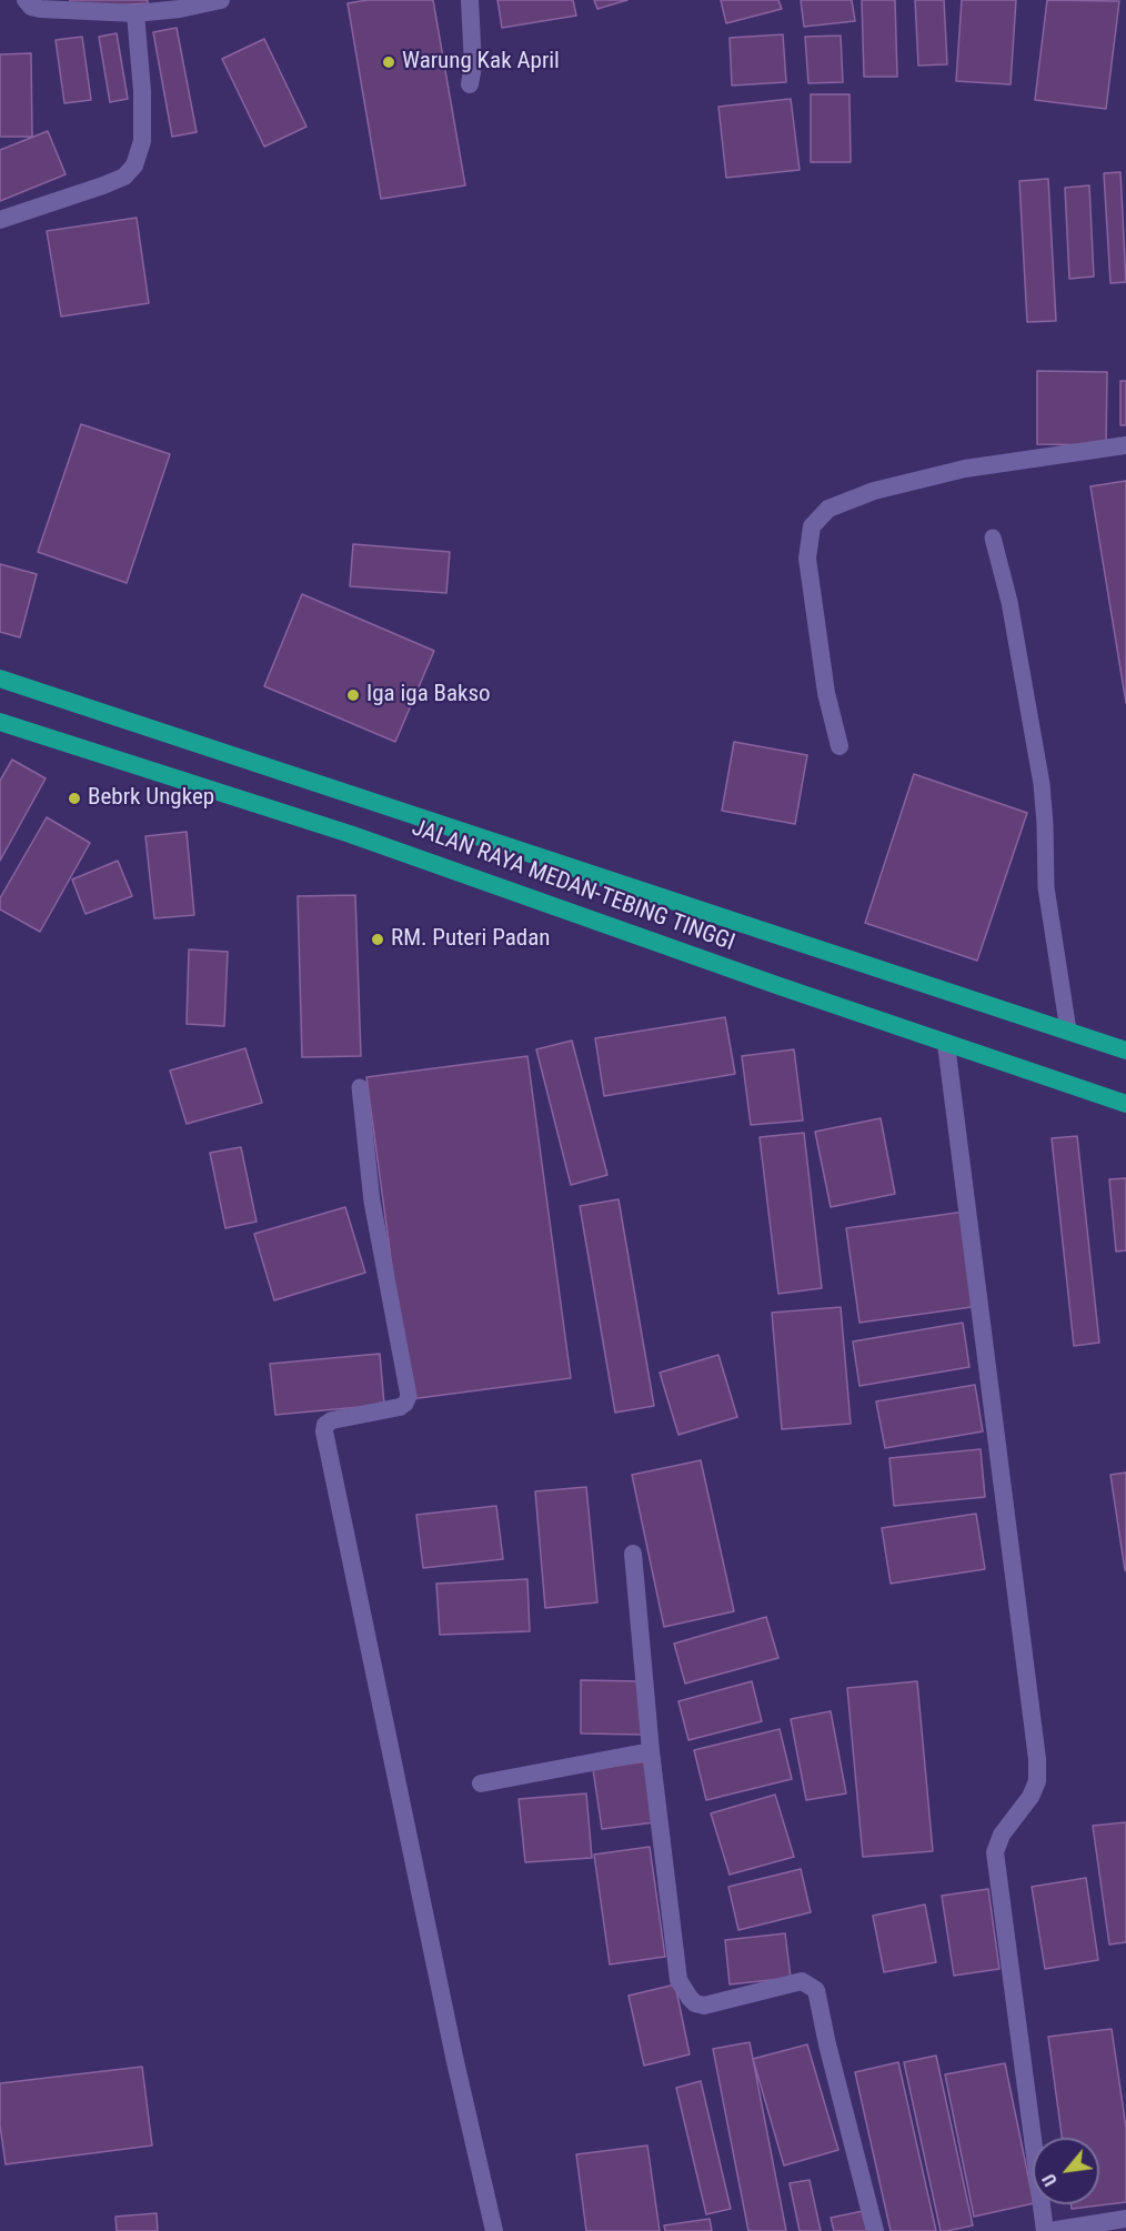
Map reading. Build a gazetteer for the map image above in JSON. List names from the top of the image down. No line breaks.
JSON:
{"streets":{"highway":["JALAN RAYA MEDAN-TEBING TINGGI"]},"places":["Warung Kak April","Iga iga Bakso","Bebrk Ungkep","RM. Puteri Padan"],"north":"bottom left"}
